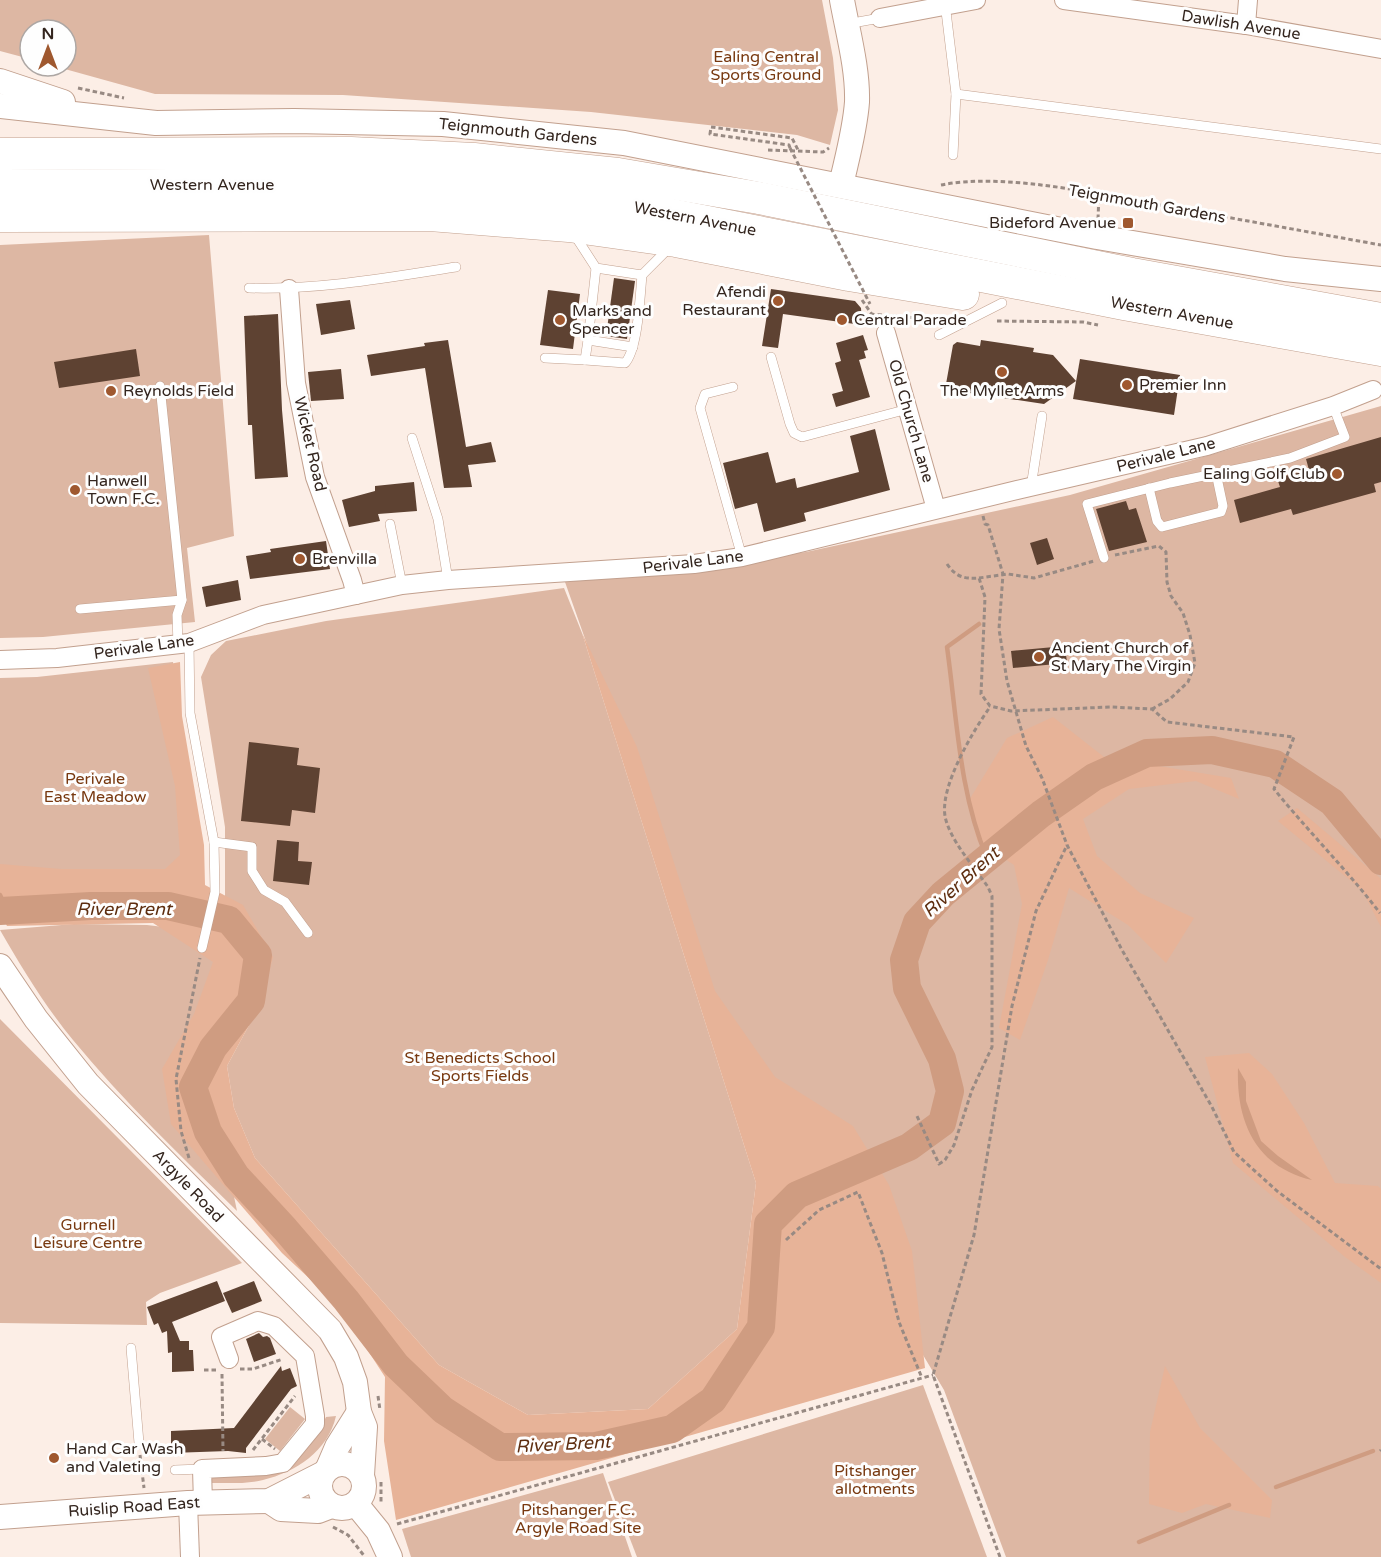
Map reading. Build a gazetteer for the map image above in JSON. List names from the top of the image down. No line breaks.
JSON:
{"streets":{"highway":["Western Avenue"],"main road":["Teignmouth Gardens","Argyle Road","Ruislip Road East"],"street":["Dawlish Avenue","Old Church Lane","Wicket Road","Perivale Lane"]},"crossings":[["Old Church Lane","Perivale Lane"],["Wicket Road","Perivale Lane"],["Argyle Road","Ruislip Road East"]],"water":["River Brent"],"parks":["Ealing Central Sports Ground","Perivale East Meadow","St Benedicts School Sports Fields","Gurnell Leisure Centre","Pitshanger allotments","Pitshanger F.C. Argyle Road Site"],"places":{"transit":["Bideford Avenue"],"other":["Afendi Restaurant","Marks and Spencer","Central Parade","The Myllet Arms","Premier Inn","Reynolds Field","Ealing Golf Club","Hanwell Town F.C.","Brenvilla","Ancient Church of St Mary The Virgin","Hand Car Wash and Valeting"]},"north":"top"}
